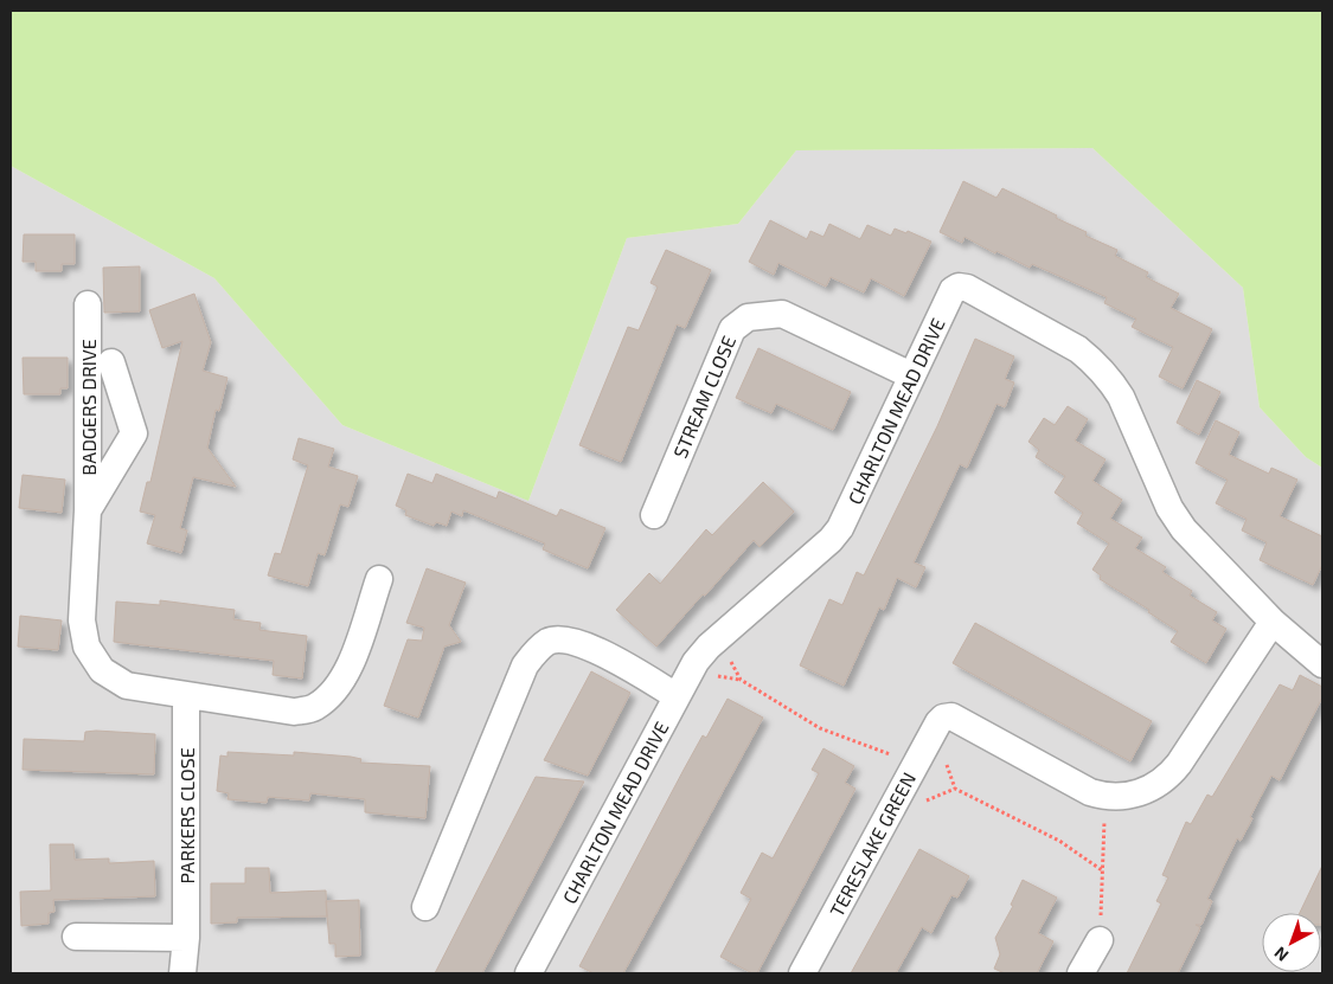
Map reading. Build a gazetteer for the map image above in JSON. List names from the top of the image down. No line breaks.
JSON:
{"streets":{"street":["STREAM CLOSE","BADGERS DRIVE","CHARLTON MEAD DRIVE","PARKERS CLOSE","TERESLAKE GREEN"]},"crossings":[["STREAM CLOSE","CHARLTON MEAD DRIVE"]],"north":"bottom left"}
